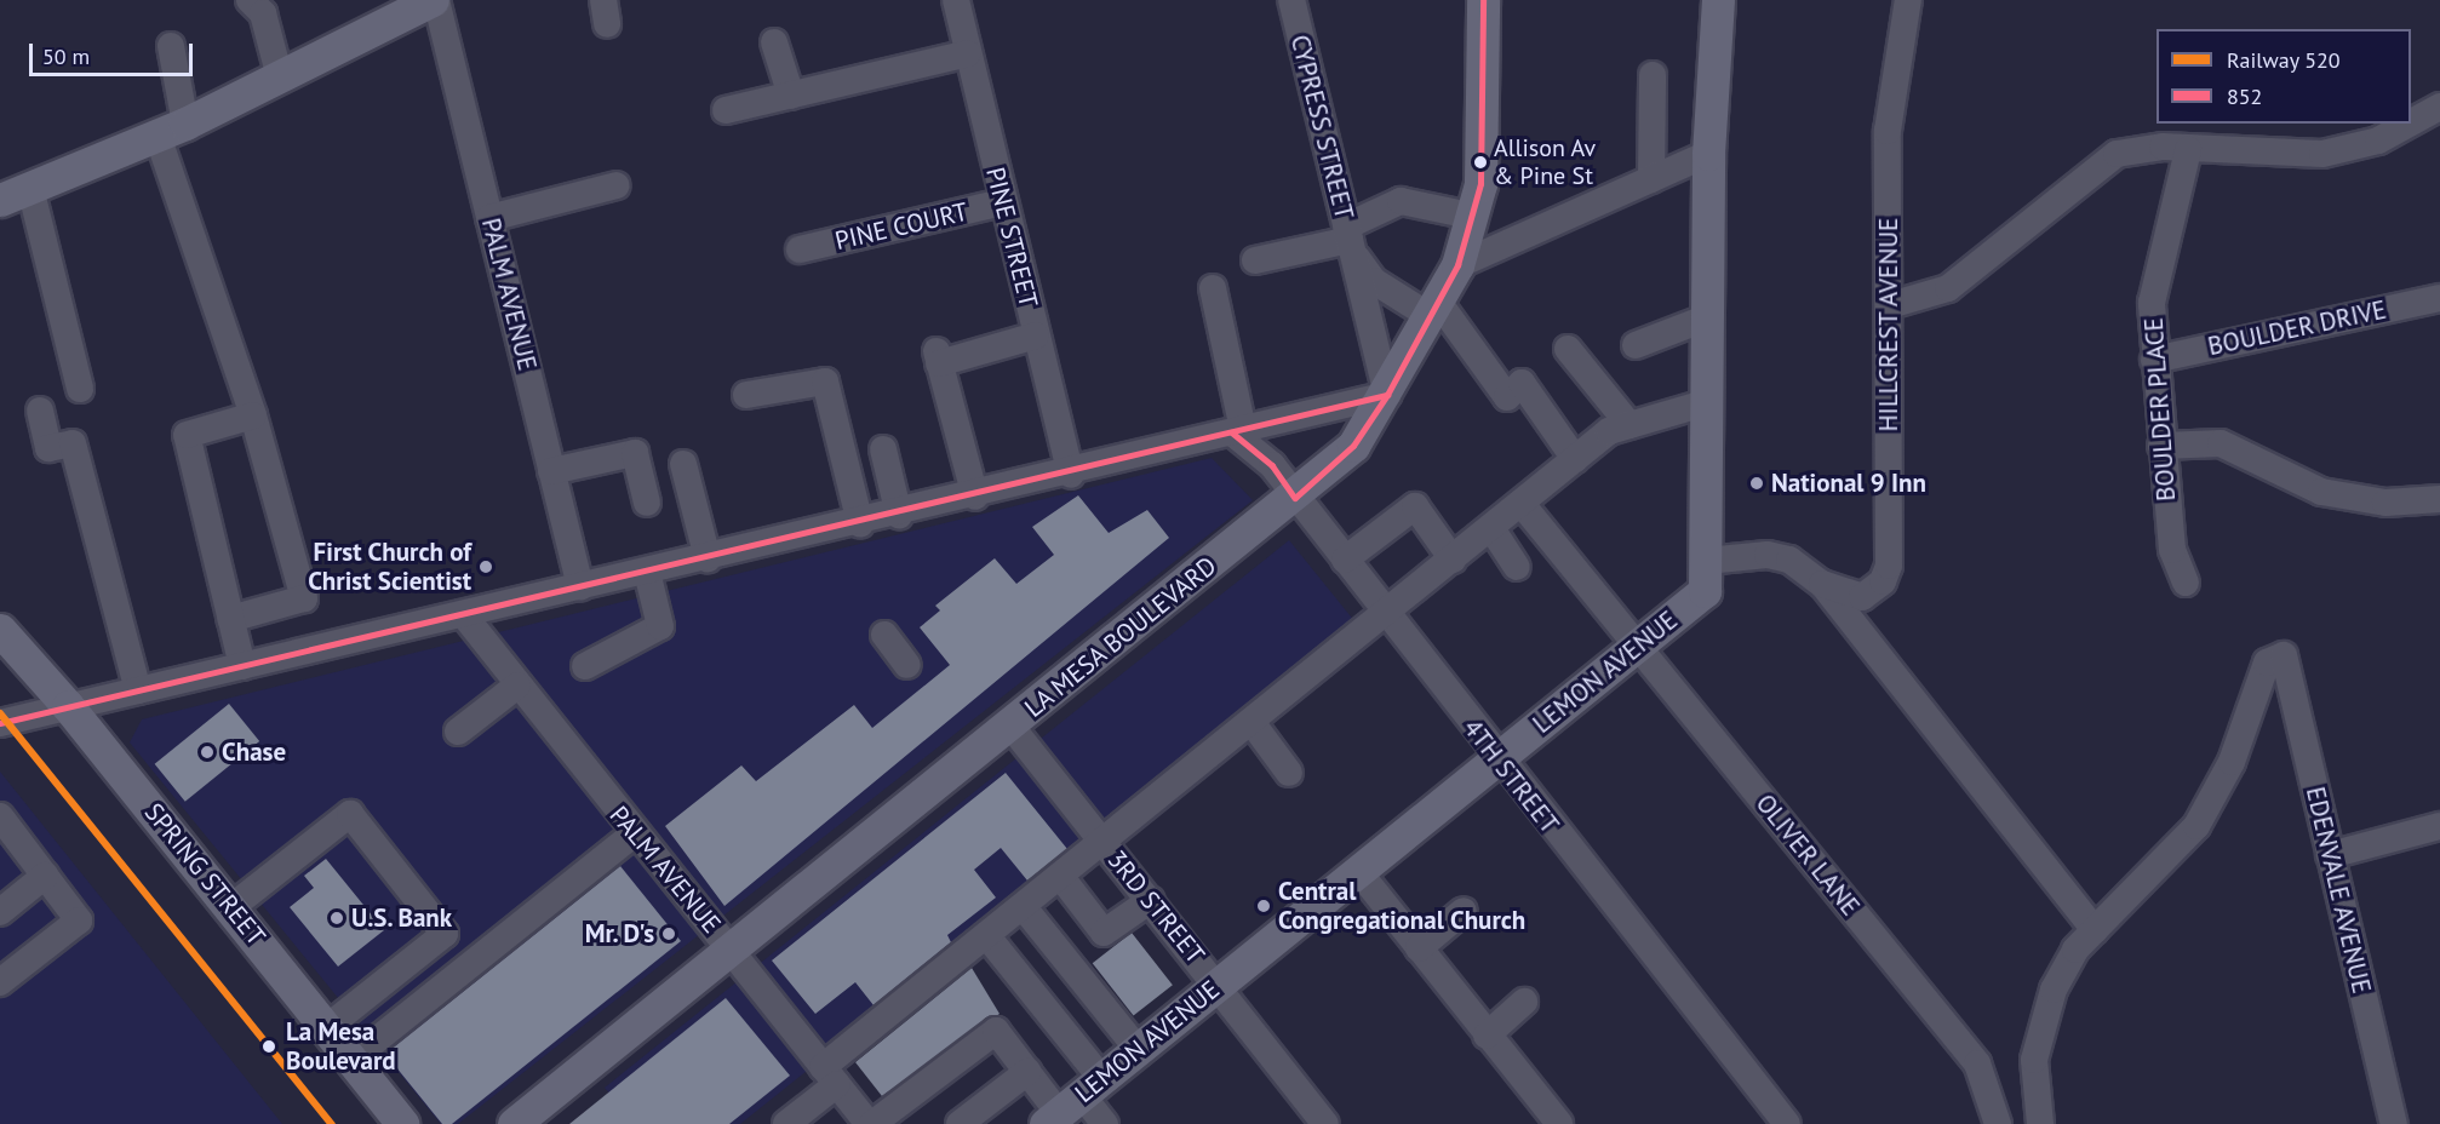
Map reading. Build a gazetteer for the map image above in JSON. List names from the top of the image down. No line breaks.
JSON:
{"streets":{"main road":["LA MESA BOULEVARD","LEMON AVENUE","SPRING STREET"],"street":["CYPRESS STREET","PINE COURT","PINE STREET","PALM AVENUE","HILLCREST AVENUE","BOULDER DRIVE","BOULDER PLACE","4TH STREET","OLIVER LANE","EDENVALE AVENUE","3RD STREET"]},"crossings":[["CYPRESS STREET","LA MESA BOULEVARD"],["PINE COURT","PINE STREET"],["PALM AVENUE","LA MESA BOULEVARD"],["HILLCREST AVENUE","LEMON AVENUE"],["HILLCREST AVENUE","EDENVALE AVENUE"],["BOULDER DRIVE","BOULDER PLACE"],["LA MESA BOULEVARD","4TH STREET"],["LA MESA BOULEVARD","3RD STREET"],["LEMON AVENUE","4TH STREET"],["LEMON AVENUE","OLIVER LANE"],["LEMON AVENUE","3RD STREET"]],"places":["Allison Av & Pine St","National 9 Inn","First Church of Christ Scientist","Chase","Central Congregational Church","U.S. Bank","Mr. D's","La Mesa Boulevard"],"lines":["transit line 852","rail line 520"],"legend":["Railway 520","852"],"scale_bar":"50 m"}
